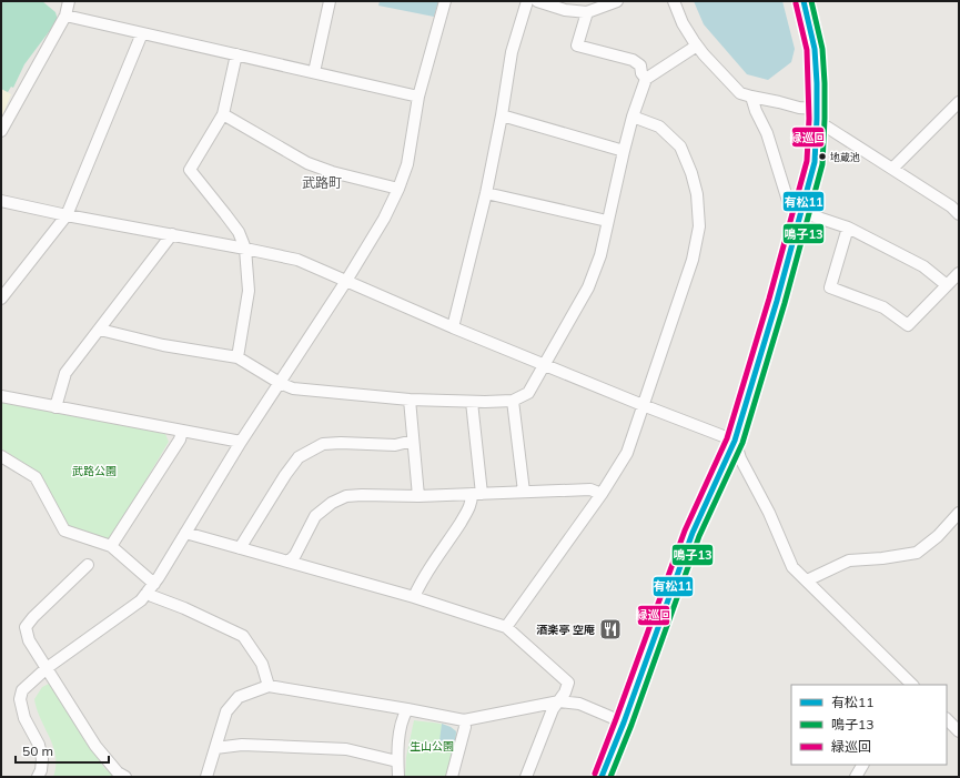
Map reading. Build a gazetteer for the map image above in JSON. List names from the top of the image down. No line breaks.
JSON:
{"districts":["武路町"],"parks":["武路公園","生山公園"],"places":{"other":["地蔵池"],"restaurant":["酒楽亭 空庵"]},"lines":["transit line 有松11","transit line 鳴子13","transit line 緑巡回"],"legend":["有松11","鳴子13","緑巡回"],"scale_bar":"50 m"}
